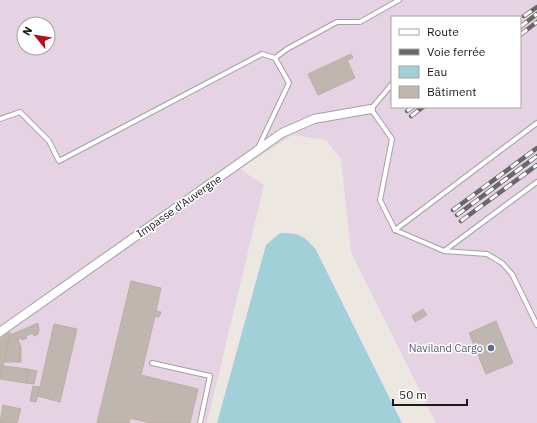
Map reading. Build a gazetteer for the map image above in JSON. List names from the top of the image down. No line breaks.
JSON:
{"streets":{"street":["Impasse d'Auvergne"]},"places":["Naviland Cargo"],"legend":["Route","Voie ferrée","Eau","Bâtiment"],"scale_bar":"50 m","north":"top left"}
